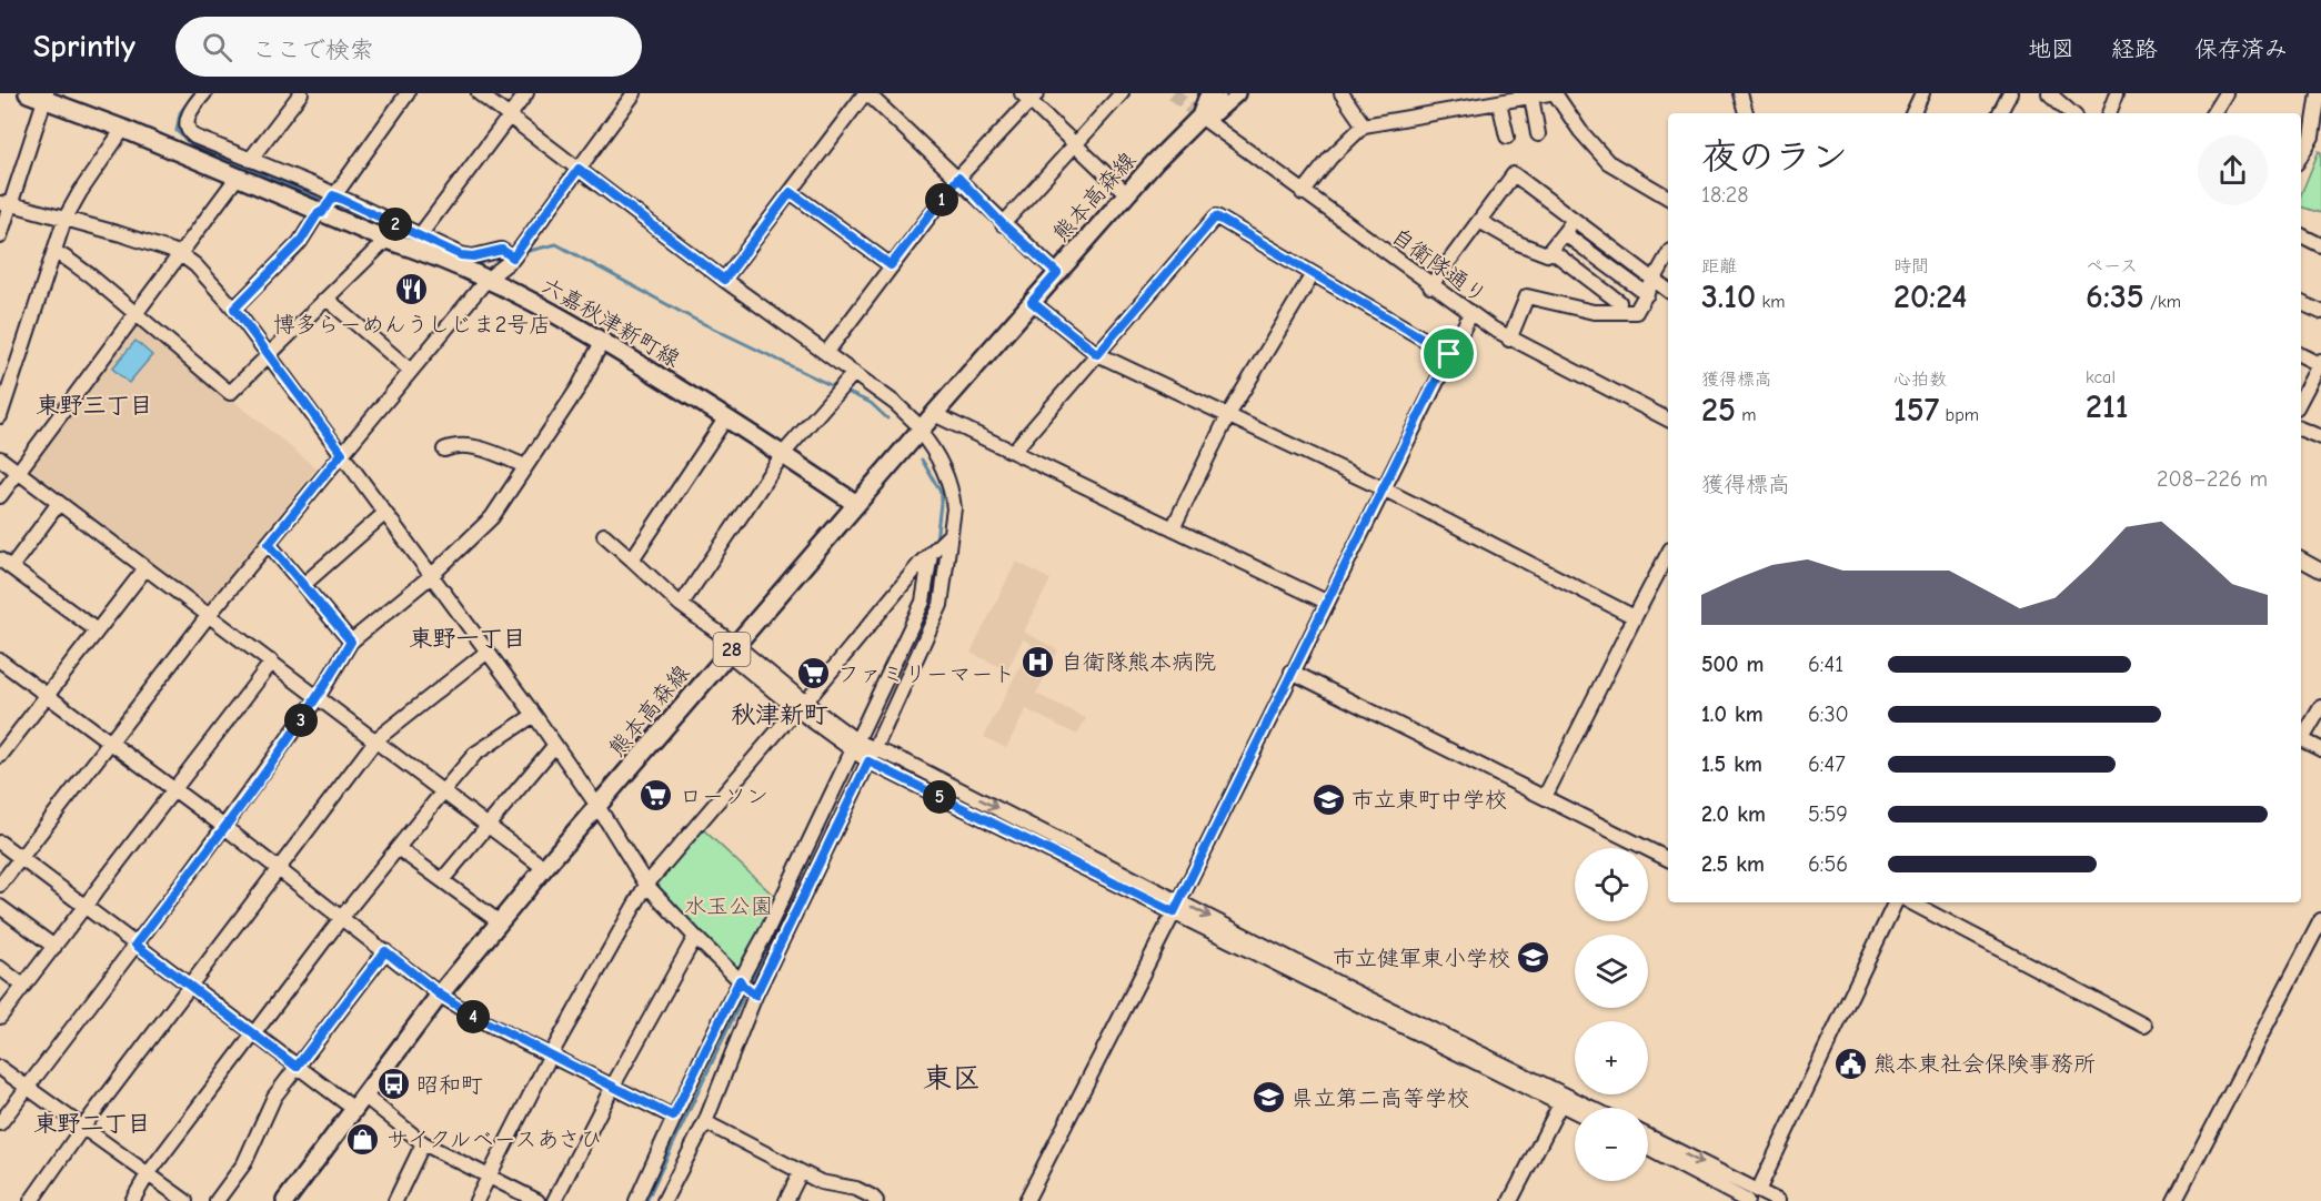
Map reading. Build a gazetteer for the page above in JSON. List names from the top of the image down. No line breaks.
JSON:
{"streets":{"main road":["熊本高森線","六嘉秋津新町線","28"],"street":["自衛隊通り"]},"crossings":[["熊本高森線","自衛隊通り"],["熊本高森線","六嘉秋津新町線"]],"districts":["東野三丁目","東野一丁目","秋津新町","東区","東野二丁目"],"parks":["水玉公園"],"places":{"restaurant":["博多らーめんうしじま2号店"],"hospital":["自衛隊熊本病院"],"supermarket":["ファミリーマート","ローソン"],"school or university":["市立東町中学校","市立健軍東小学校","県立第二高等学校"],"public building":["熊本東社会保険事務所"],"bus stop":["昭和町"],"shop":["サイクルベースあさひ"]},"page":{"header":"Sprintly","search":"ここで検索","nav":["地図","経路","保存済み"],"heading":["夜のラン","18:28"],"pins":["1","2","3","5","4"],"stats":[["距離","3.10 km"],["時間","20:24"],["ペース","6:35 /km"],["獲得標高","25 m"],["心拍数","157 bpm"],["kcal","211"]],"chart":["獲得標高","208–226 m"],"list":[{"name":"500 m","note":"6:41"},{"name":"1.0 km","note":"6:30"},{"name":"1.5 km","note":"6:47"},{"name":"2.0 km","note":"5:59"},{"name":"2.5 km","note":"6:56"}],"map_buttons":["+","−"]}}
